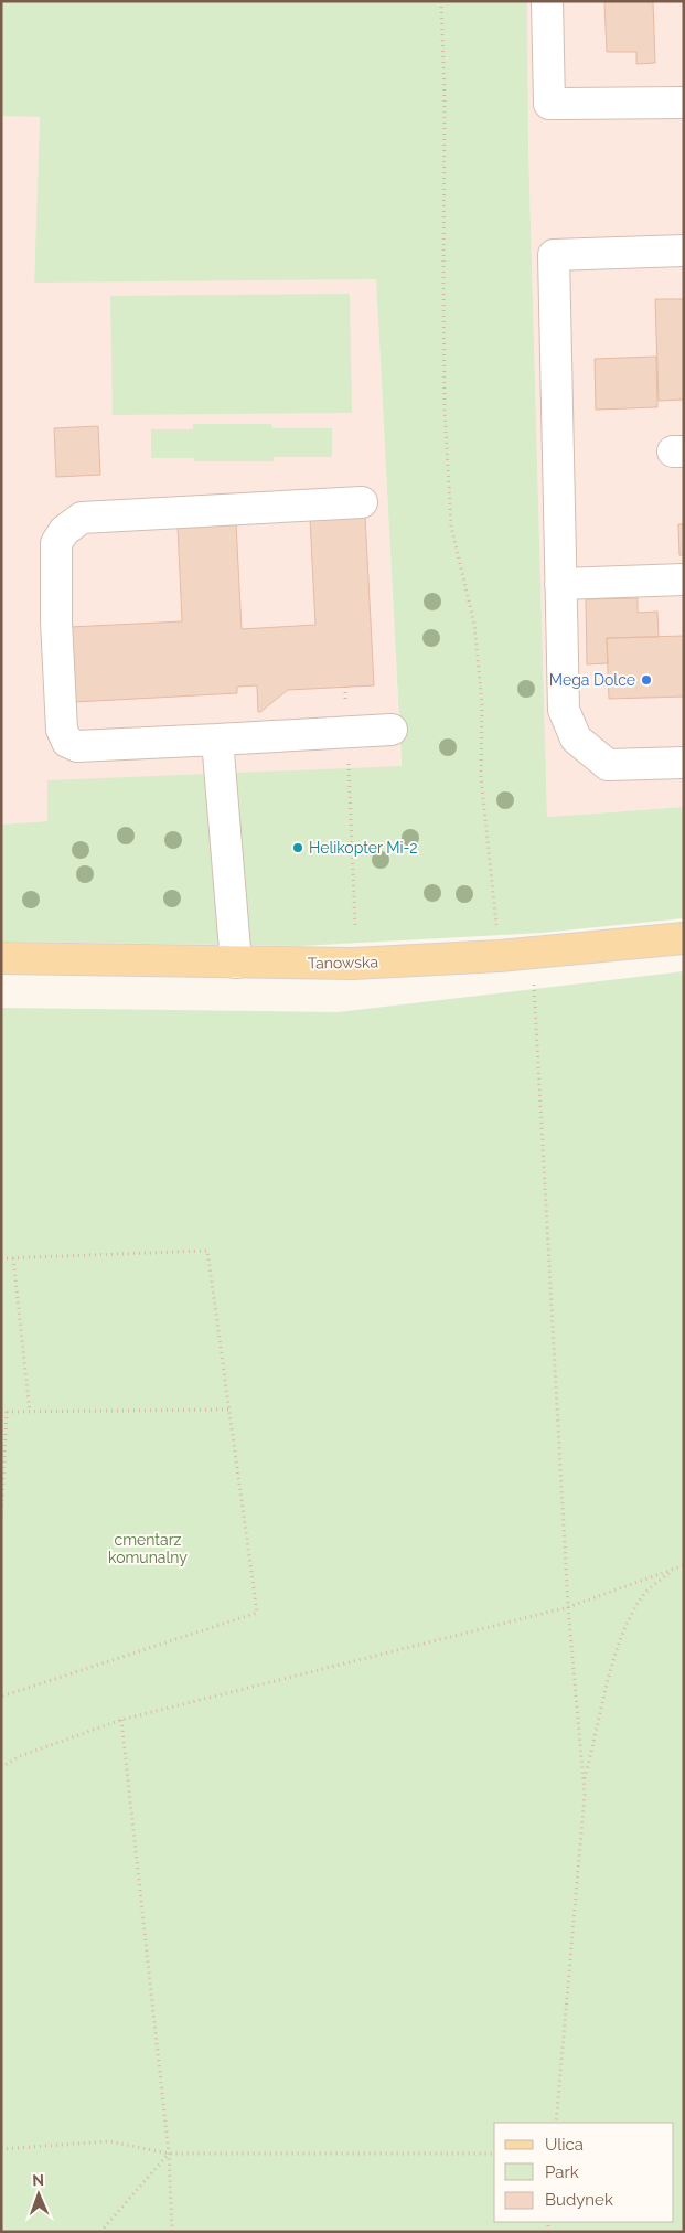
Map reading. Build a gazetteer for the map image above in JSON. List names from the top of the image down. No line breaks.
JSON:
{"streets":{"main road":["Tanowska"]},"parks":["cmentarz komunalny"],"places":["Mega Dolce","Helikopter Mi-2"],"legend":["Ulica","Park","Budynek"],"north":"top"}
